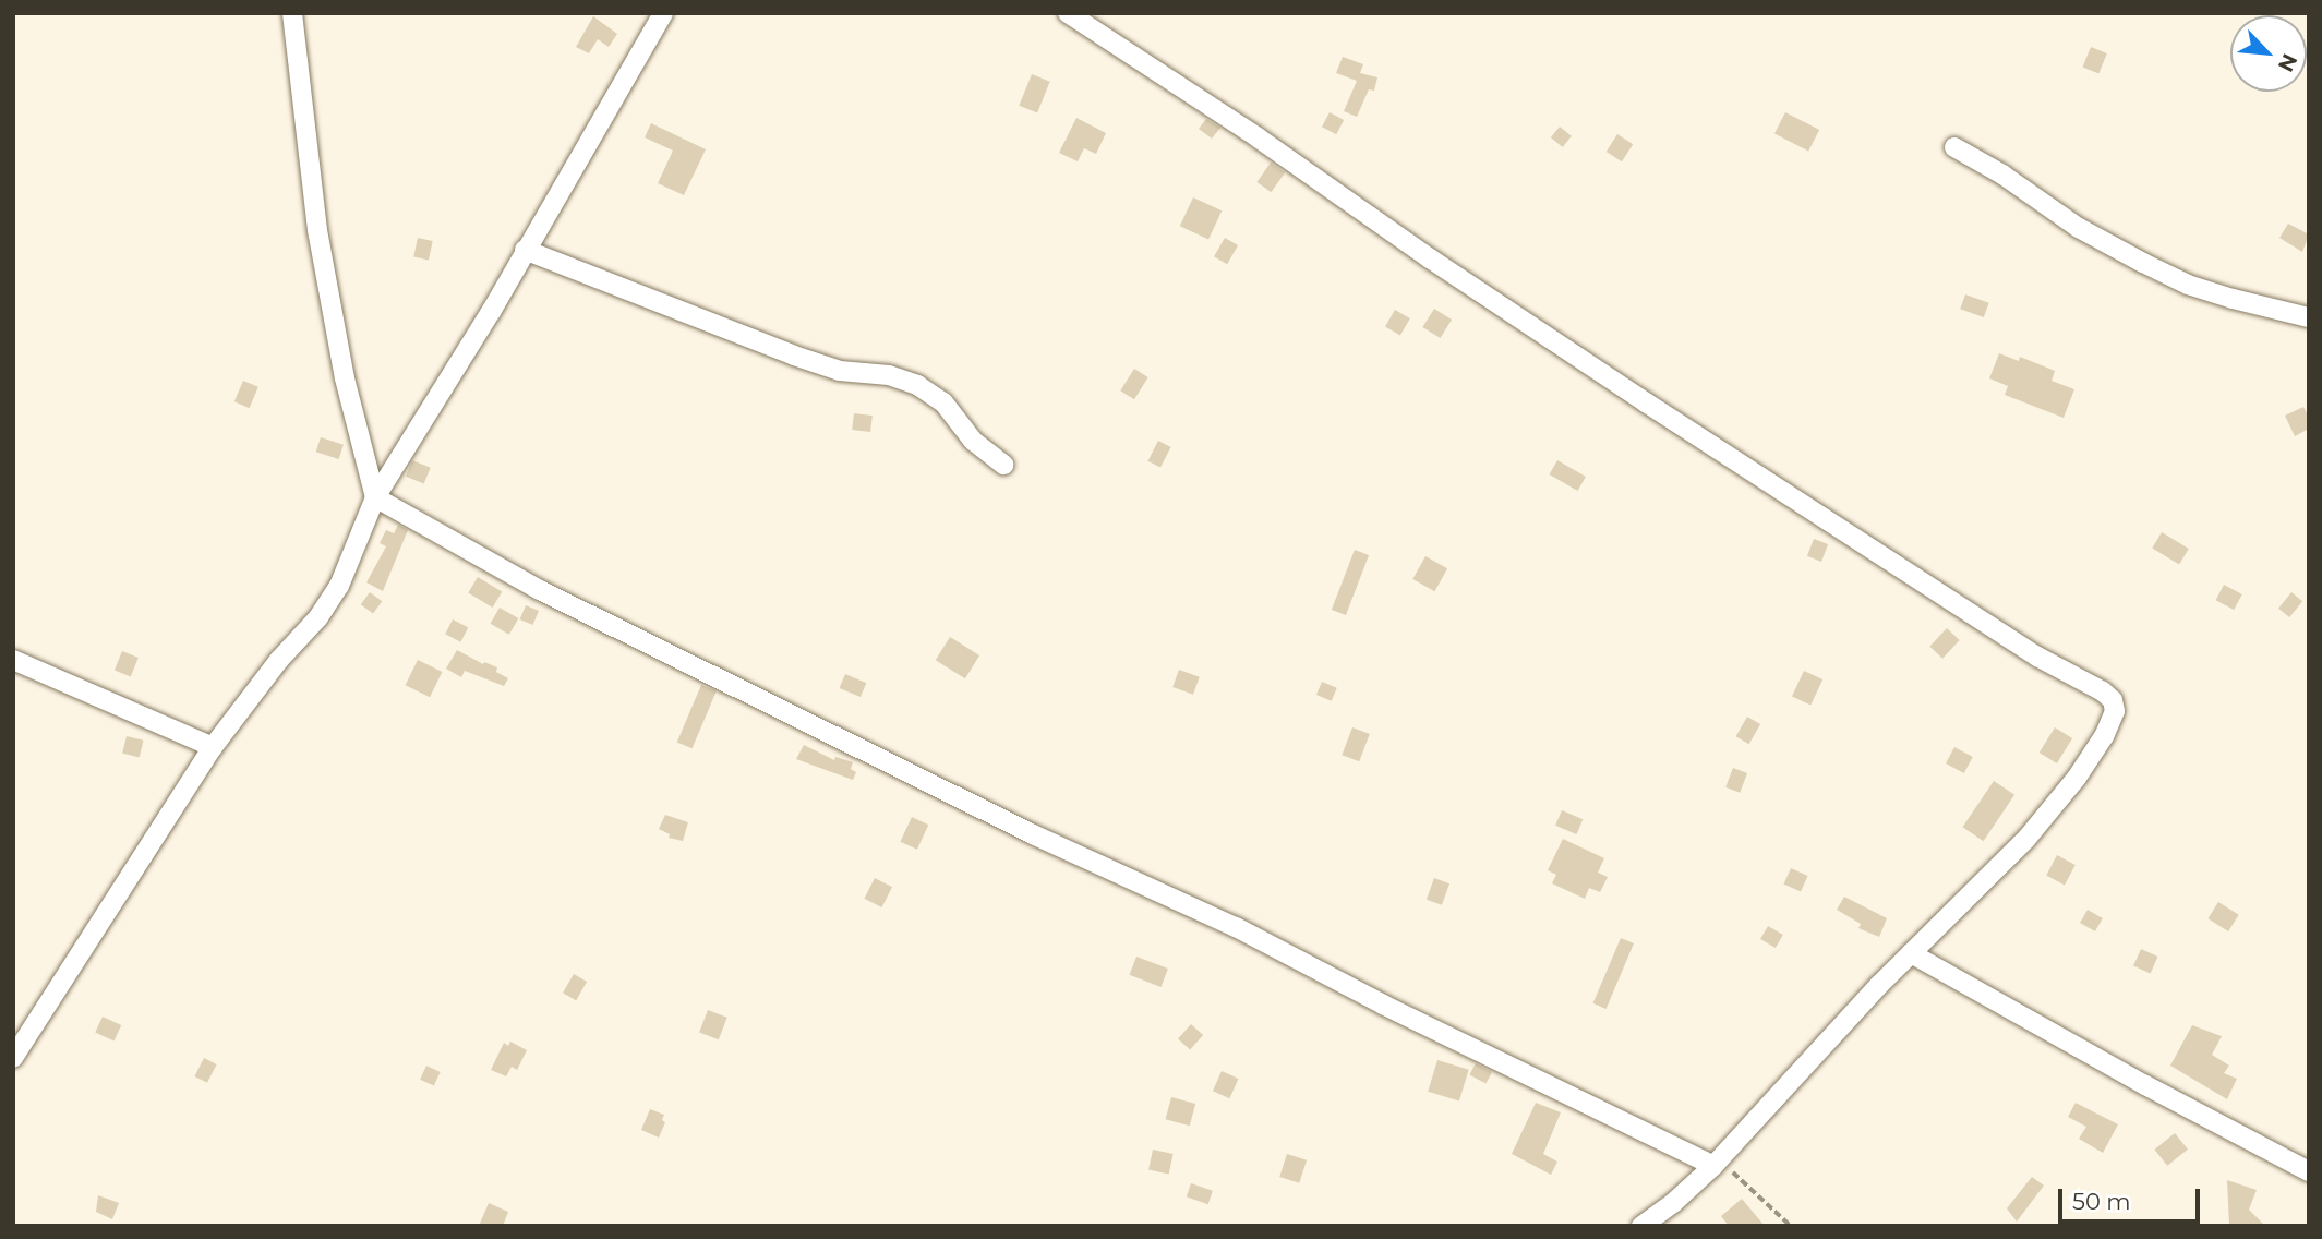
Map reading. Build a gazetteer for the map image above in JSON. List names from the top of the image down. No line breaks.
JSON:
{"scale_bar":"50 m","north":"bottom right"}
